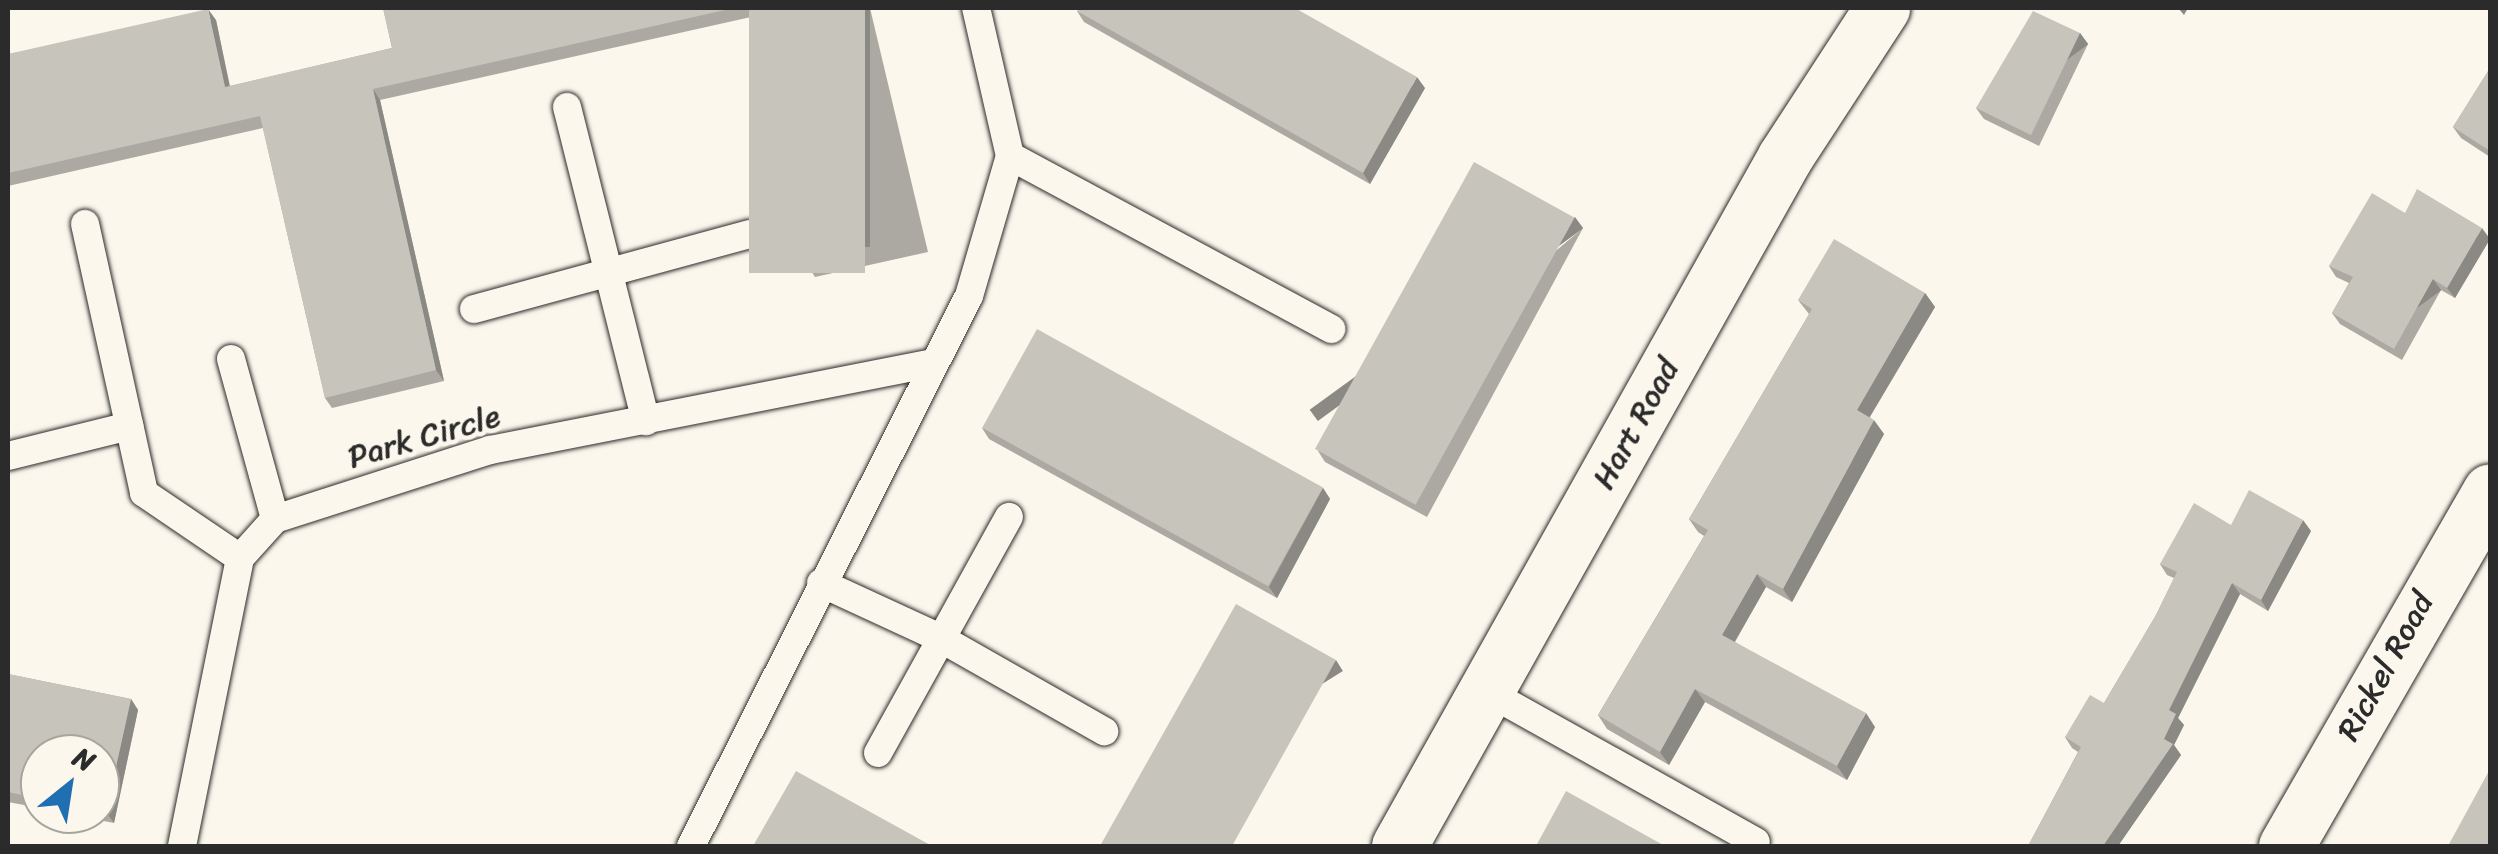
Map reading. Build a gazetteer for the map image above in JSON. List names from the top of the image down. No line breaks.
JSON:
{"streets":{"street":["Hart Road","Rickel Road"],"lane":["Park Circle"]},"north":"top right"}
